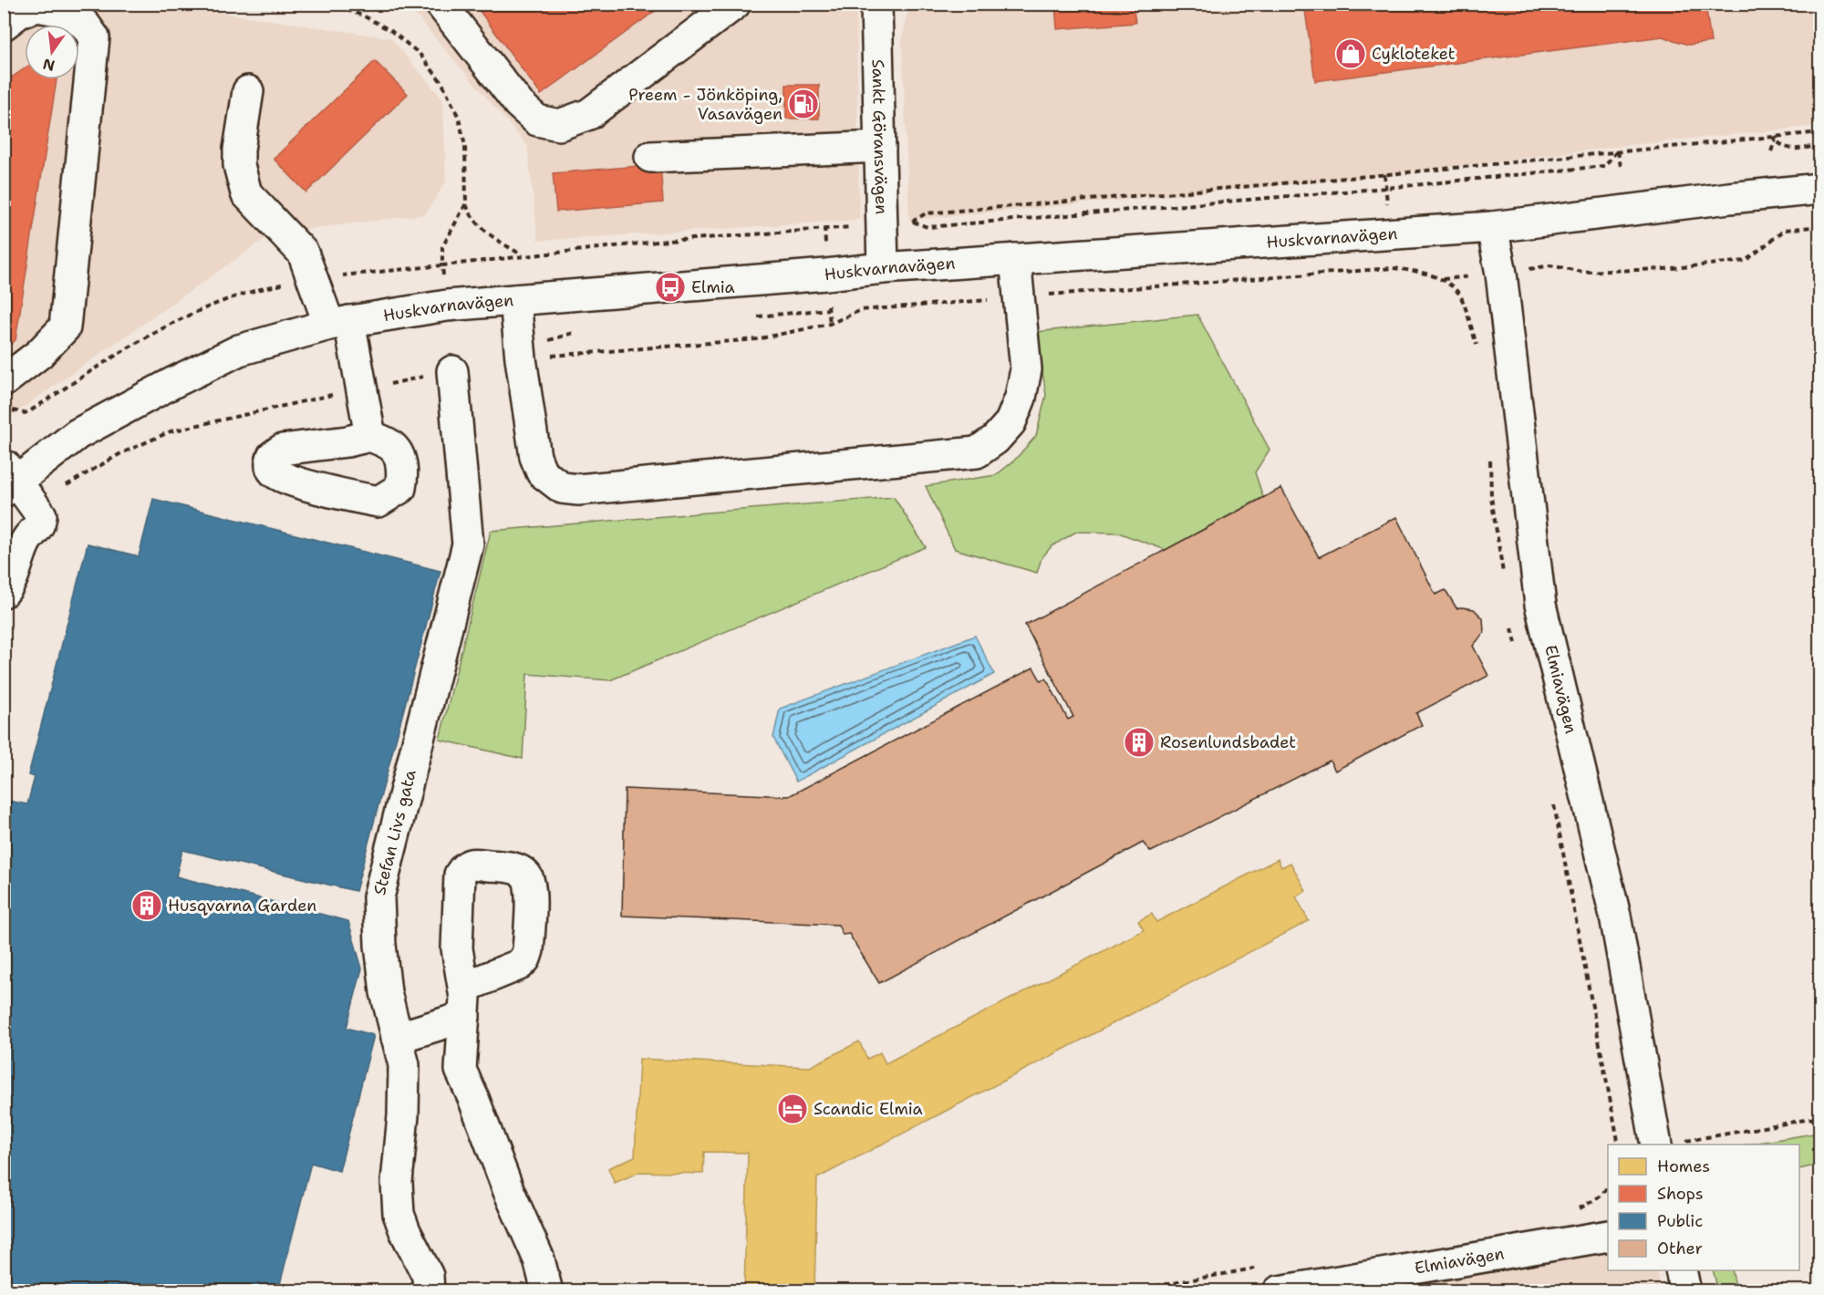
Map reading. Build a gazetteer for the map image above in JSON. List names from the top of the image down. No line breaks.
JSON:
{"streets":{"street":["Sankt Göransvägen","Huskvarnavägen","Elmiavägen","Stefan Livs gata"]},"crossings":[["Sankt Göransvägen","Huskvarnavägen"],["Huskvarnavägen","Elmiavägen"]],"places":{"shop":["Cykloteket"],"fuel station":["Preem - Jönköping, Vasavägen"],"bus stop":["Elmia"],"building":["Rosenlundsbadet","Husqvarna Garden"],"hotel":["Scandic Elmia"]},"legend":["Homes","Shops","Public","Other"],"north":"bottom"}
